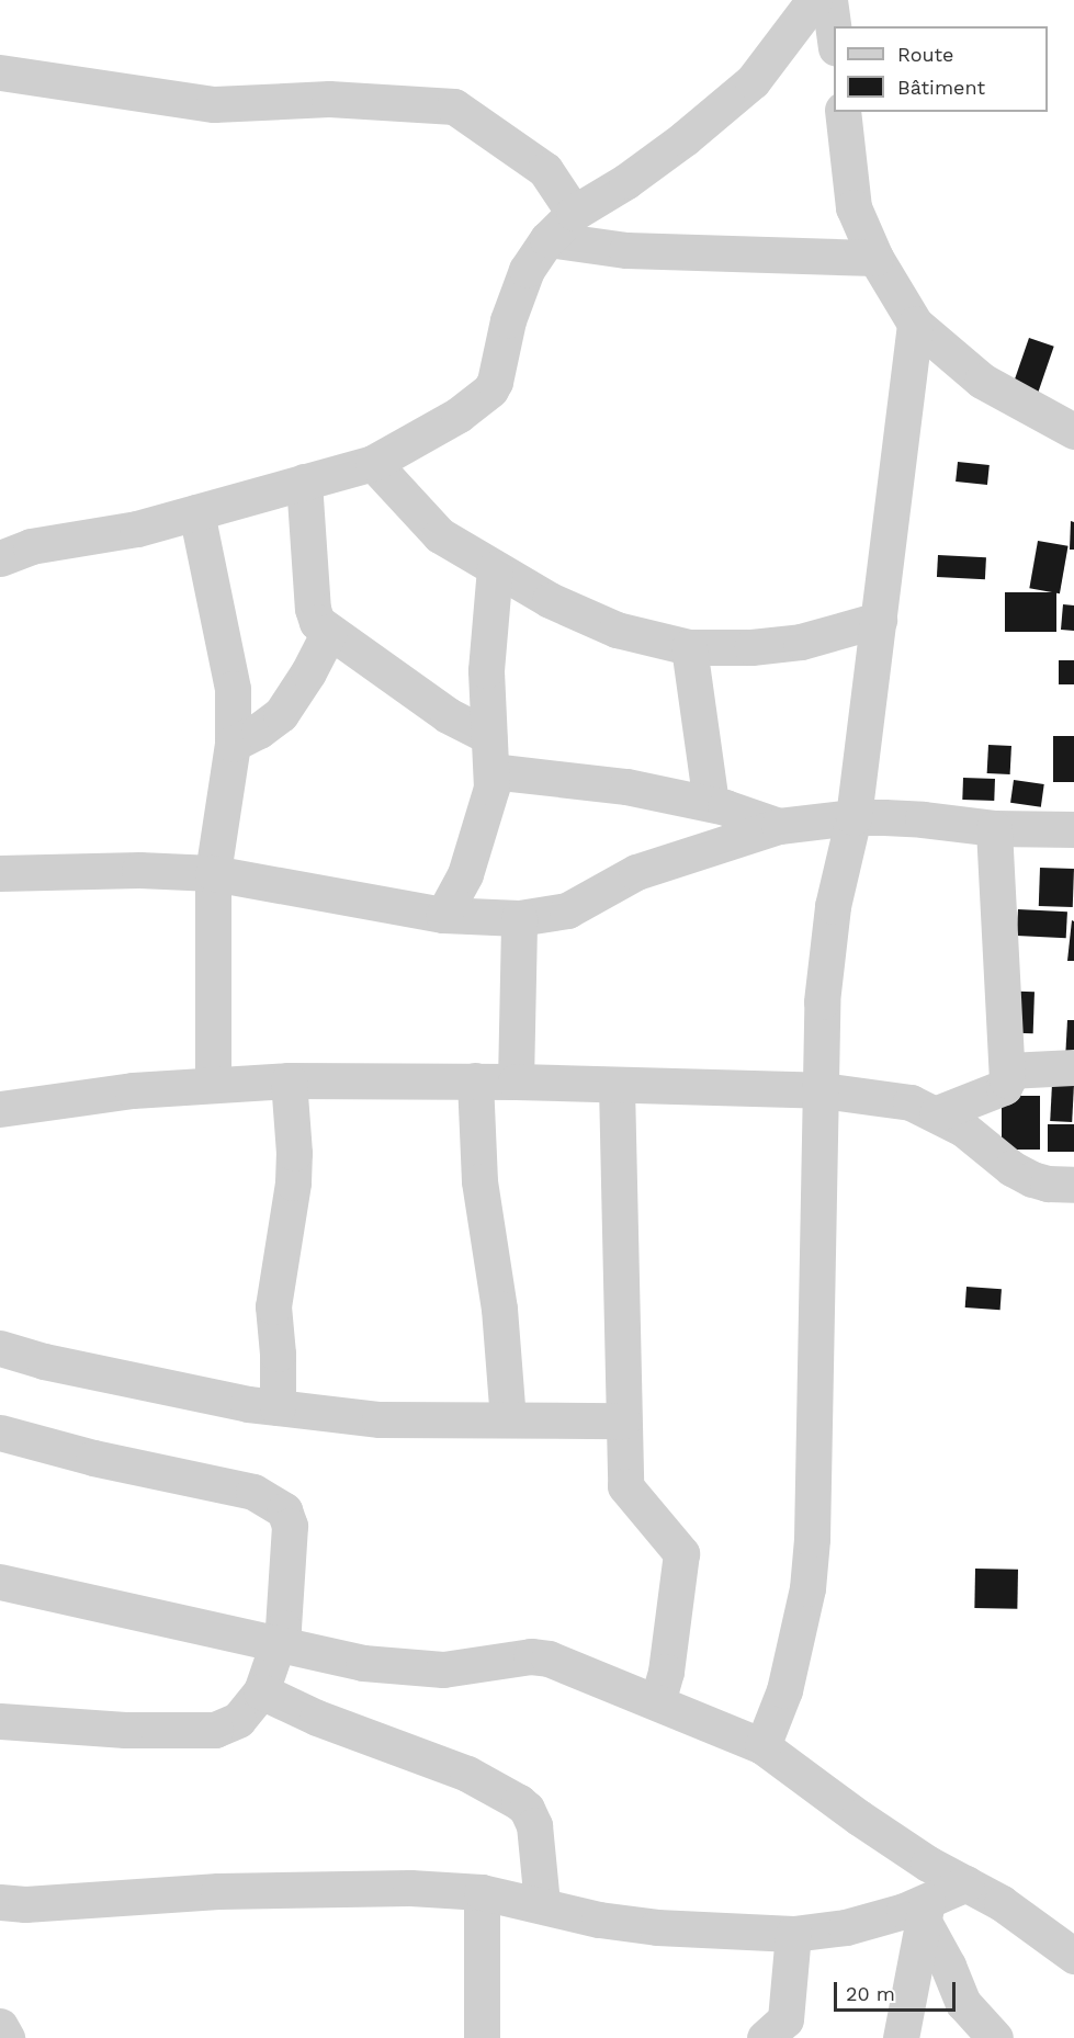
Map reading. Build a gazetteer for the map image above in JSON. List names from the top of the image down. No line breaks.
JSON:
{"legend":["Route","Bâtiment"],"scale_bar":"20 m"}
